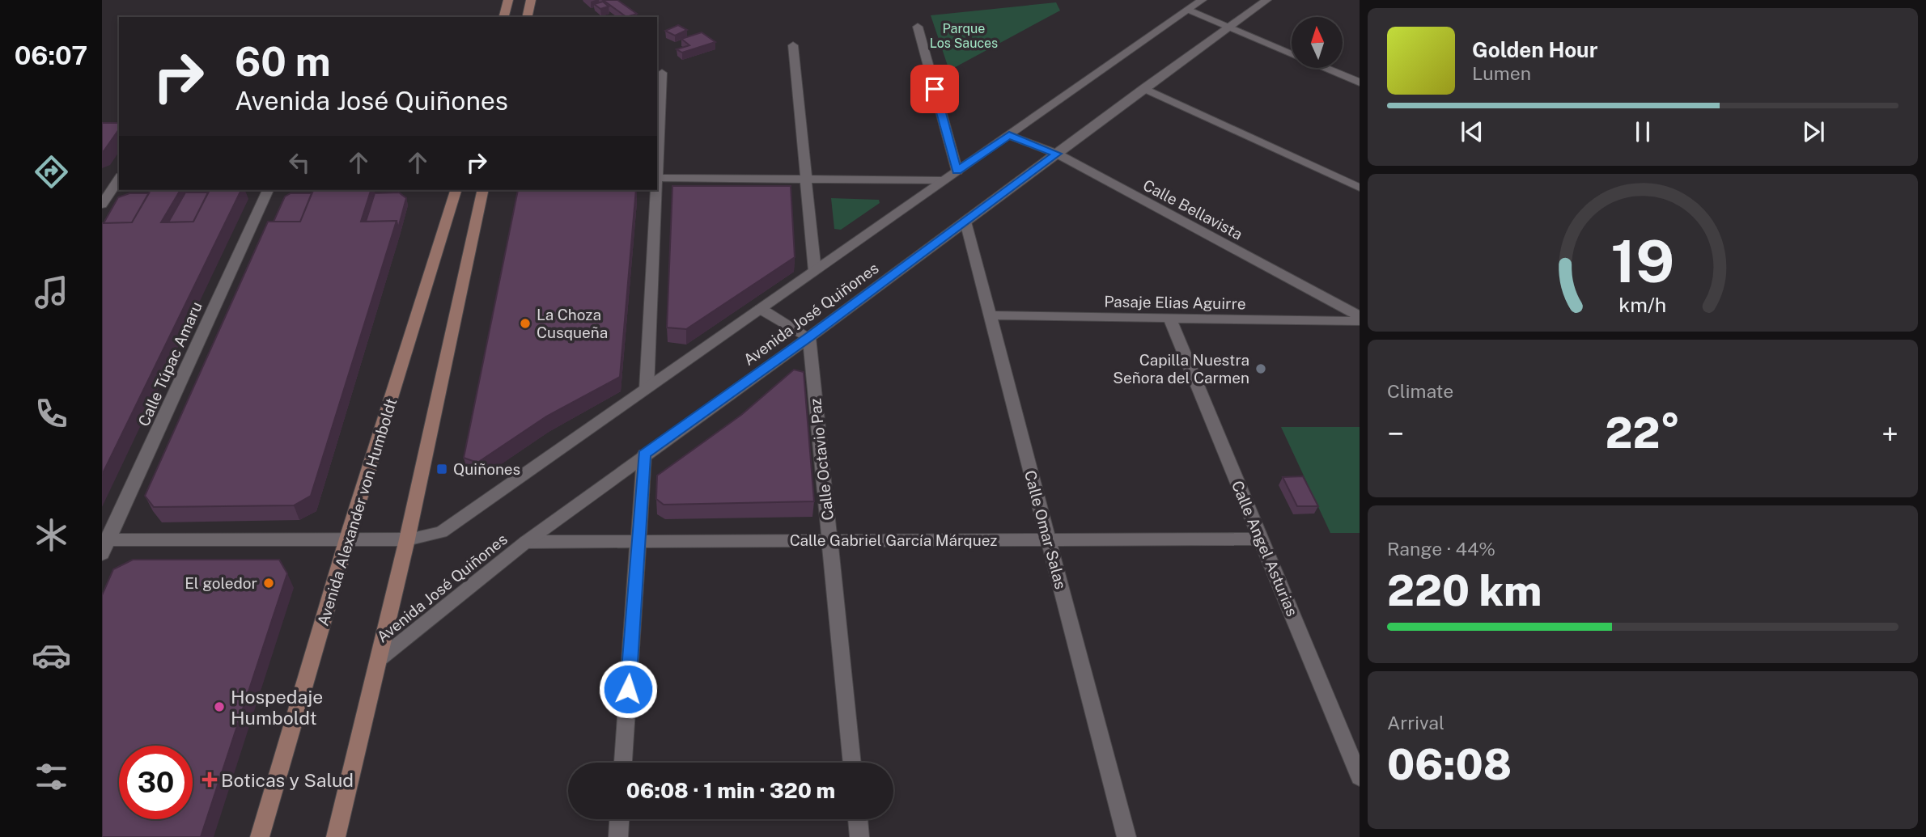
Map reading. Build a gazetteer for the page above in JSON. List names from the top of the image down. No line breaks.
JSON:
{"streets":{"main road":["Avenida Alexander von Humboldt"],"street":["Calle Bellavista","Pasaje Elias Aguirre","Avenida José Quiñones","Calle Túpac Amaru","Calle Octavio Paz","Calle Omar Salas","Calle Gabriel García Márquez","Calle Angel Asturias"]},"crossings":[["Calle Bellavista","Avenida José Quiñones"],["Pasaje Elias Aguirre","Calle Omar Salas"],["Pasaje Elias Aguirre","Calle Angel Asturias"],["Avenida José Quiñones","Calle Túpac Amaru"],["Avenida José Quiñones","Calle Octavio Paz"],["Avenida José Quiñones","Avenida Alexander von Humboldt"],["Avenida José Quiñones","Calle Omar Salas"],["Avenida José Quiñones","Calle Gabriel García Márquez"],["Calle Octavio Paz","Calle Gabriel García Márquez"],["Calle Omar Salas","Calle Gabriel García Márquez"],["Calle Gabriel García Márquez","Calle Angel Asturias"]],"parks":["Parque Los Sauces"],"places":{"other":["La Choza Cusqueña","Capilla Nuestra Señora del Carmen","El goledor","Hospedaje Humboldt"],"transit":["Quiñones"],"health":["Boticas y Salud"]},"north":"top","page":{"tabs":"06:07","turn":["60 m","Avenida José Quiñones"],"song":["Golden Hour","Lumen"],"tile":["Climate",["Range · 44%","220 km"],["Arrival","06:08"]],"heat":["−","22°","+"],"limit":"30","trip":"06:08 · 1 min · 320 m","gauge":["19","km/h"]}}
